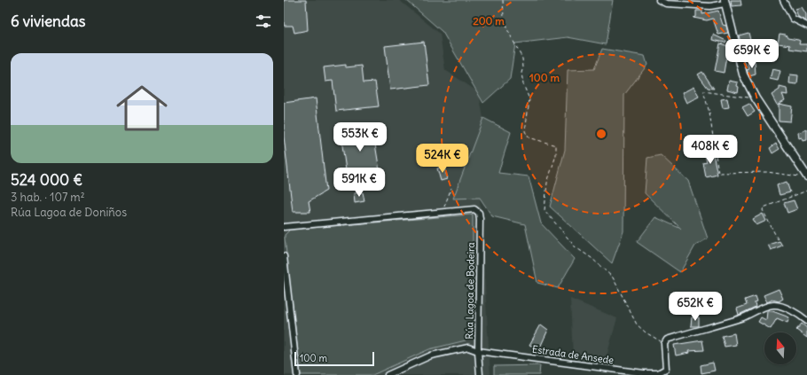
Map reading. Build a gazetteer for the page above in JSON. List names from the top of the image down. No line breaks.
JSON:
{"streets":{"street":["Rúa Lagoa de Bodeira","Estrada de Ansede"]},"crossings":[["Rúa Lagoa de Bodeira","Estrada de Ansede"]],"scale_bar":"100 m","north":"top","page":{"heading":"6 viviendas","price":["659K €","553K €","408K €","524K €","591K €","652K €"],"list":[{"name":"524 000 €","note":"3 hab. · 107 m² · Rúa Lagoa de Doniños"}],"scale":"100 m"},"rings":["200 m","100 m"]}
